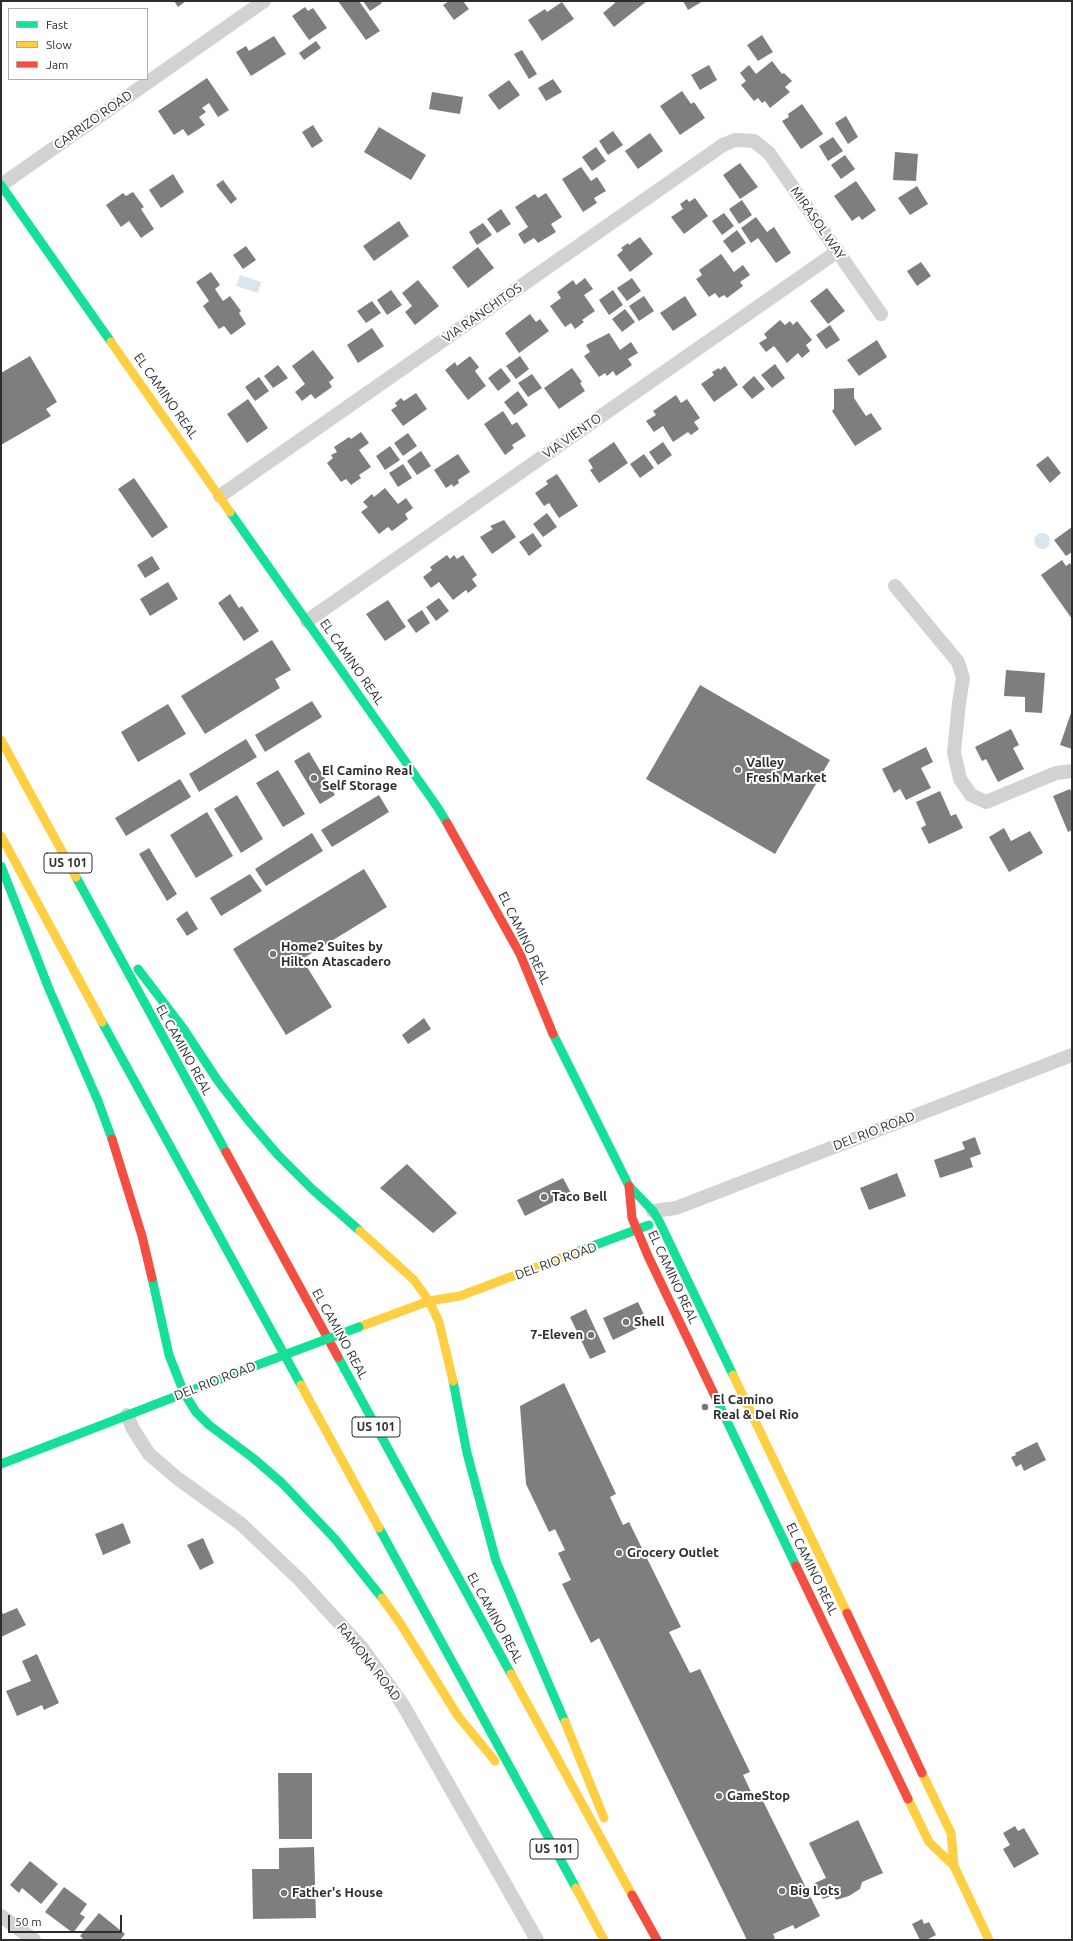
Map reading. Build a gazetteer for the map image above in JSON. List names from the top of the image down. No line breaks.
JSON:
{"streets":{"main road":["EL CAMINO REAL","US 101","DEL RIO ROAD"],"street":["CARRIZO ROAD","MIRASOL WAY","VIA RANCHITOS","VIA VIENTO","RAMONA ROAD"]},"crossings":[["CARRIZO ROAD","EL CAMINO REAL"],["MIRASOL WAY","VIA RANCHITOS"],["MIRASOL WAY","VIA VIENTO"],["VIA RANCHITOS","EL CAMINO REAL"],["EL CAMINO REAL","VIA VIENTO"],["EL CAMINO REAL","DEL RIO ROAD"],["DEL RIO ROAD","RAMONA ROAD"]],"places":["Valley Fresh Market","El Camino Real Self Storage","Home2 Suites by Hilton Atascadero","Taco Bell","Shell","7-Eleven","El Camino Real & Del Rio","Grocery Outlet","GameStop","Big Lots","Father's House"],"legend":["Fast","Slow","Jam"],"scale_bar":"50 m"}
